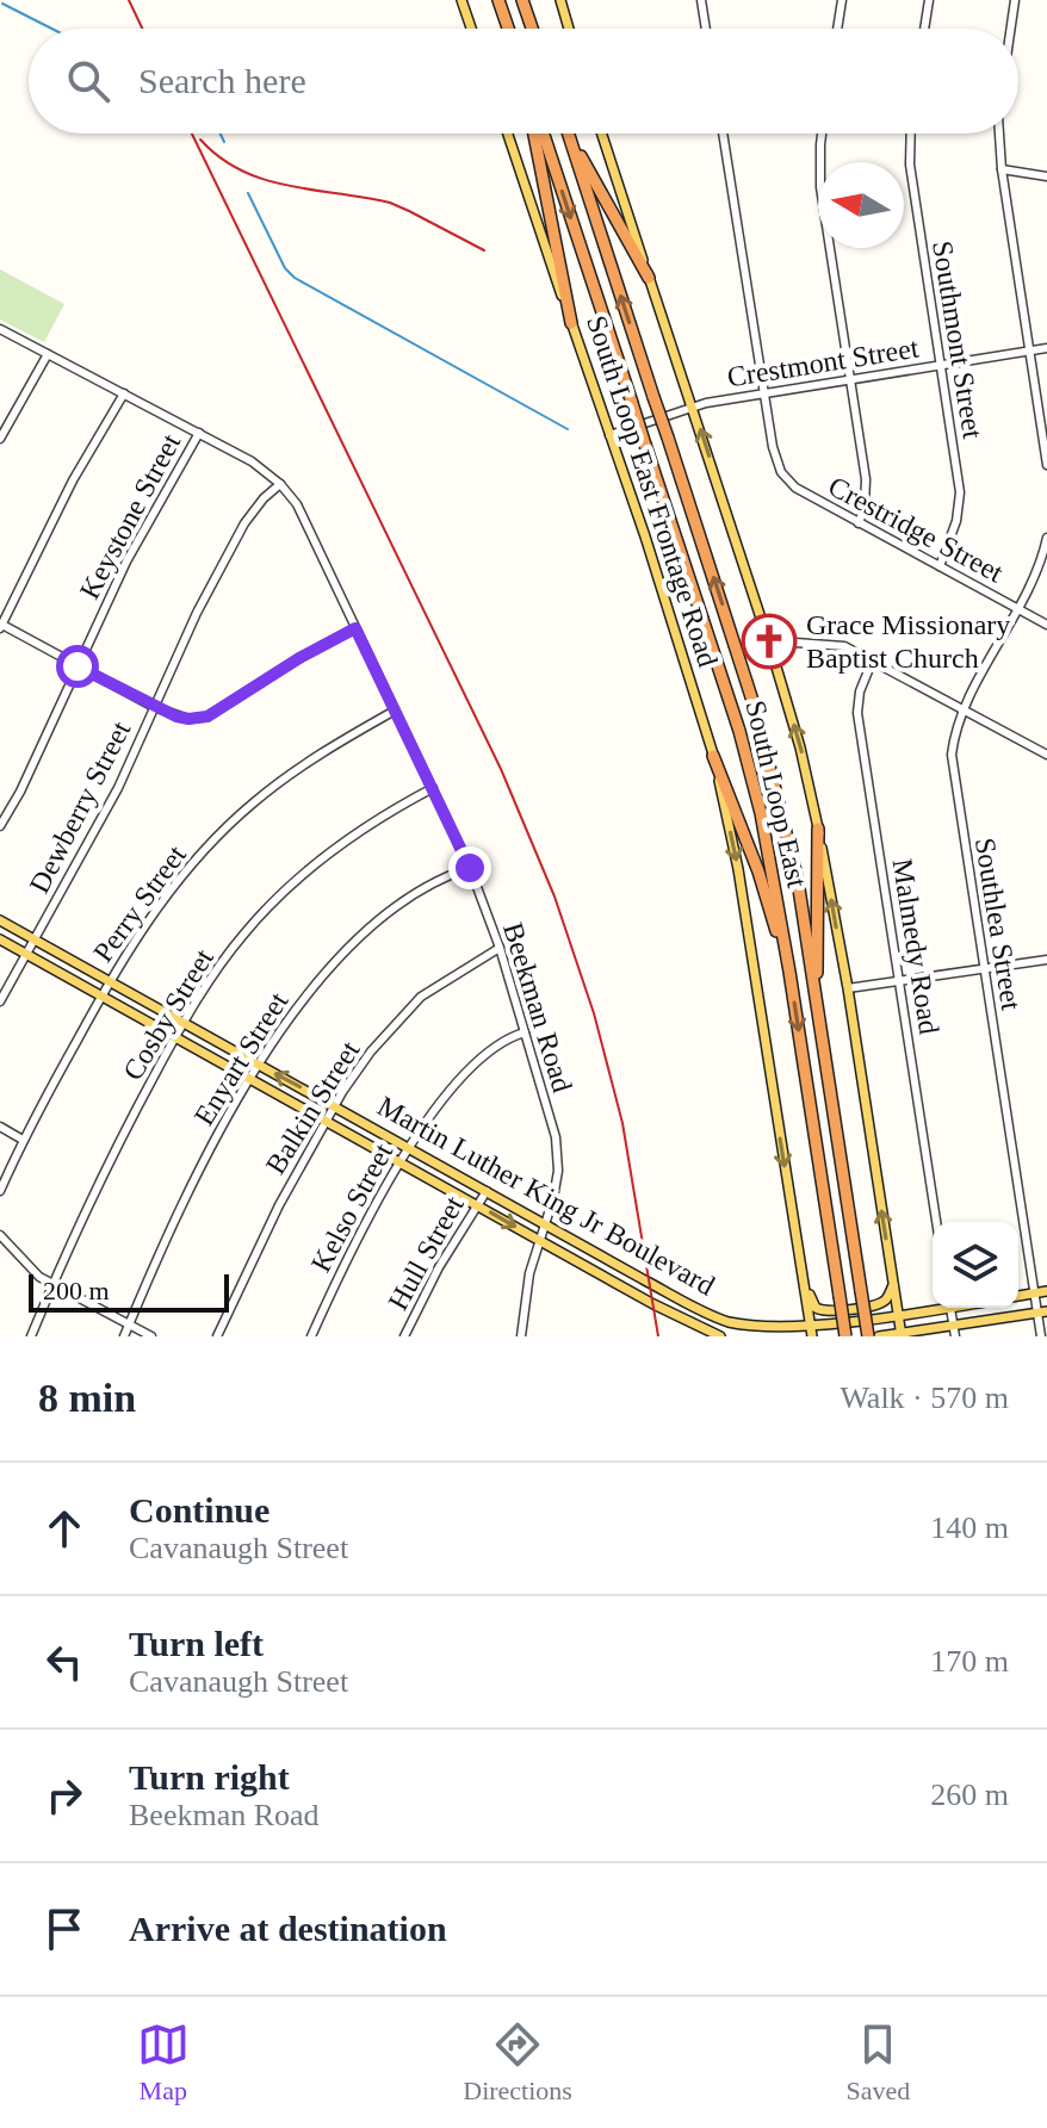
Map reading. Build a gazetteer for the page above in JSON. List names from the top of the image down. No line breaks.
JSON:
{"streets":{"highway":["South Loop East"],"main road":["South Loop East Frontage Road","Martin Luther King Jr Boulevard"],"street":["Southmont Street","Crestmont Street","Keystone Street","Crestridge Street","Dewberry Street","Perry Street","Southlea Street","Malmedy Road","Beekman Road","Cosby Street","Enyart Street","Balkin Street","Kelso Street","Hull Street"]},"crossings":[["Southmont Street","Crestmont Street"],["Southmont Street","Crestridge Street"],["Crestmont Street","South Loop East Frontage Road"],["Crestmont Street","Crestridge Street"],["South Loop East Frontage Road","Martin Luther King Jr Boulevard"],["Keystone Street","Beekman Road"],["Crestridge Street","Southlea Street"],["Dewberry Street","Beekman Road"],["Dewberry Street","Martin Luther King Jr Boulevard"],["Perry Street","Beekman Road"],["Perry Street","Martin Luther King Jr Boulevard"],["Beekman Road","Cosby Street"],["Beekman Road","Enyart Street"],["Beekman Road","Balkin Street"],["Beekman Road","Martin Luther King Jr Boulevard"],["Beekman Road","Kelso Street"],["Cosby Street","Martin Luther King Jr Boulevard"],["Enyart Street","Martin Luther King Jr Boulevard"],["Balkin Street","Martin Luther King Jr Boulevard"],["Martin Luther King Jr Boulevard","Kelso Street"],["Martin Luther King Jr Boulevard","Hull Street"]],"one_way":["South Loop East Frontage Road"],"places":{"church":["Grace Missionary Baptist Church"]},"scale_bar":"200 m","north":"left","page":{"search":"Search here","scale":"200 m","heading":["8 min","Walk · 570 m"],"list":[["Continue","Cavanaugh Street","140 m"],["Turn left","Cavanaugh Street","170 m"],["Turn right","Beekman Road","260 m"],"Arrive at destination"],"nav":["Map","Directions","Saved"]}}
